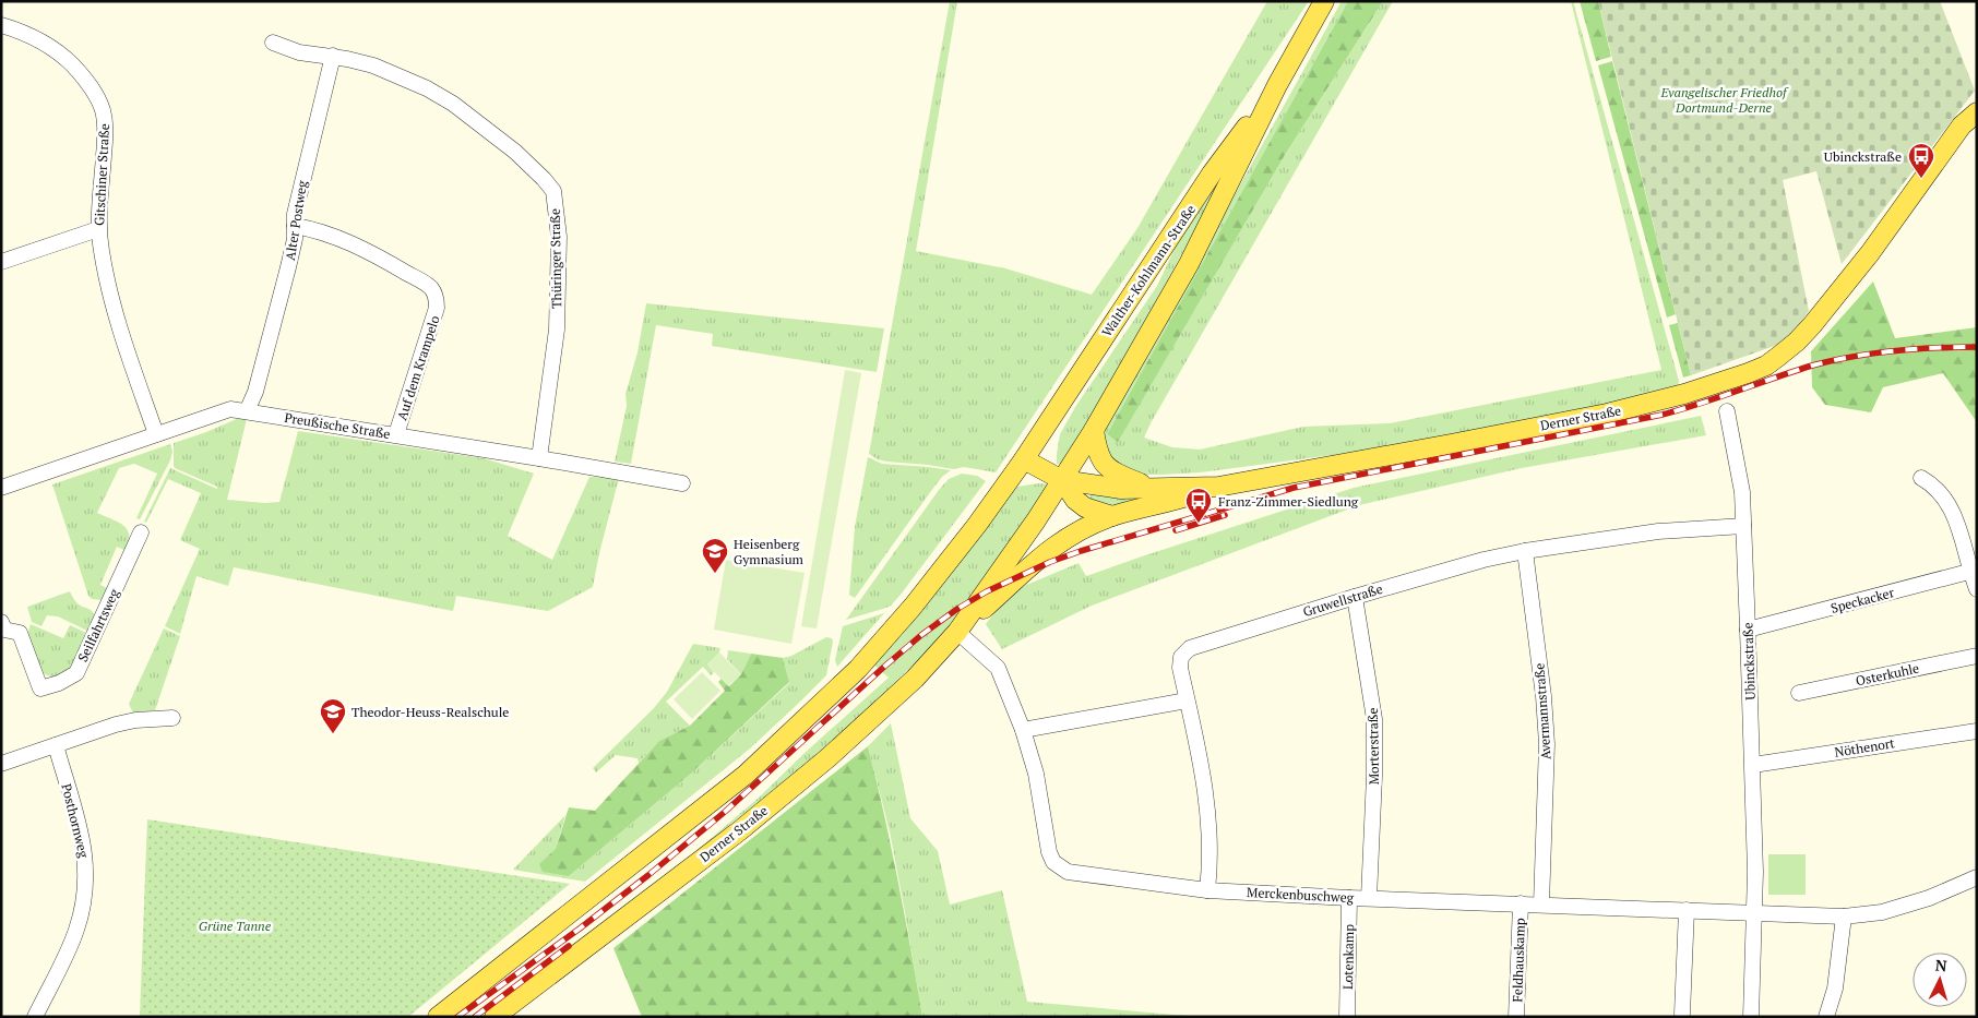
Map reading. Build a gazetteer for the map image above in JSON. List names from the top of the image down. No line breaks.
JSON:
{"streets":{"main road":["Walther-Kohlmann-Straße","Derner Straße"],"street":["Gitschiner Straße","Alter Postweg","Thüringer Straße","Auf dem Krampelo","Preußische Straße","Gruwellstraße","Speckacker","Seilfahrtsweg","Ubinckstraße","Osterkuhle","Avermannstraße","Morterstraße","Nöthenort","Posthornweg","Merckenbuschweg","Lotenkamp","Feldhauskamp"]},"crossings":[["Gitschiner Straße","Preußische Straße"],["Alter Postweg","Thüringer Straße"],["Alter Postweg","Auf dem Krampelo"],["Alter Postweg","Preußische Straße"],["Thüringer Straße","Preußische Straße"],["Walther-Kohlmann-Straße","Derner Straße"],["Walther-Kohlmann-Straße","Merckenbuschweg"],["Auf dem Krampelo","Preußische Straße"],["Derner Straße","Merckenbuschweg"],["Gruwellstraße","Ubinckstraße"],["Gruwellstraße","Avermannstraße"],["Gruwellstraße","Morterstraße"],["Gruwellstraße","Merckenbuschweg"],["Speckacker","Ubinckstraße"],["Ubinckstraße","Nöthenort"],["Ubinckstraße","Merckenbuschweg"],["Avermannstraße","Merckenbuschweg"],["Morterstraße","Merckenbuschweg"],["Merckenbuschweg","Lotenkamp"],["Merckenbuschweg","Feldhauskamp"]],"parks":["Evangelischer Friedhof Dortmund-Derne","Grüne Tanne"],"places":{"bus stop":["Ubinckstraße","Franz-Zimmer-Siedlung"],"school or university":["Heisenberg Gymnasium","Theodor-Heuss-Realschule"]},"north":"top"}
